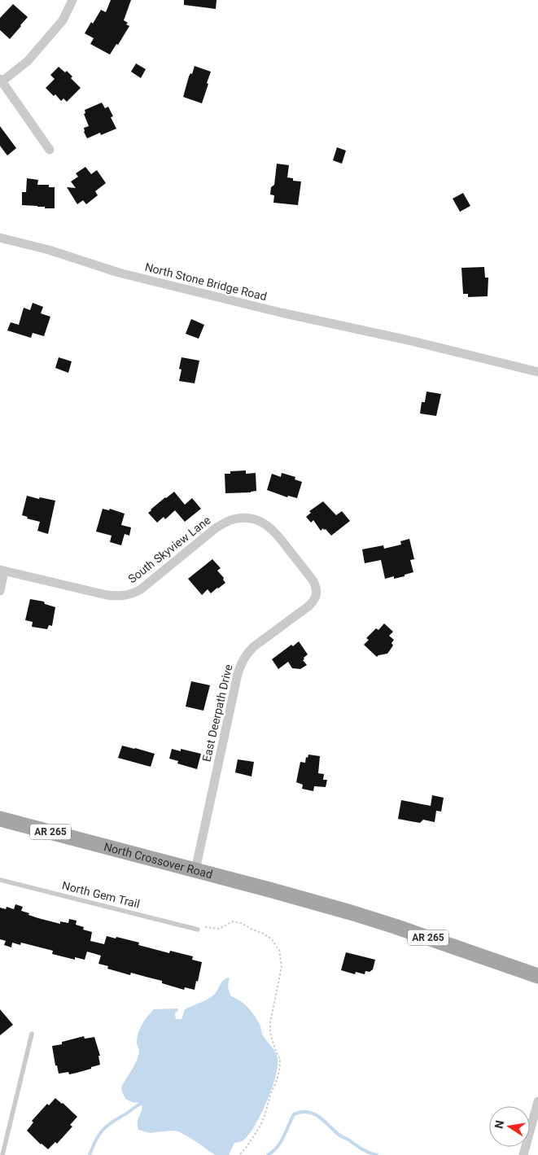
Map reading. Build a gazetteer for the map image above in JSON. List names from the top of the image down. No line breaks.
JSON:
{"streets":{"main road":["AR 265","North Crossover Road"],"street":["North Stone Bridge Road","South Skyview Lane","East Deerpath Drive"],"lane":["North Gem Trail"]},"crossings":[["South Skyview Lane","East Deerpath Drive"],["East Deerpath Drive","North Crossover Road"]],"north":"left"}
